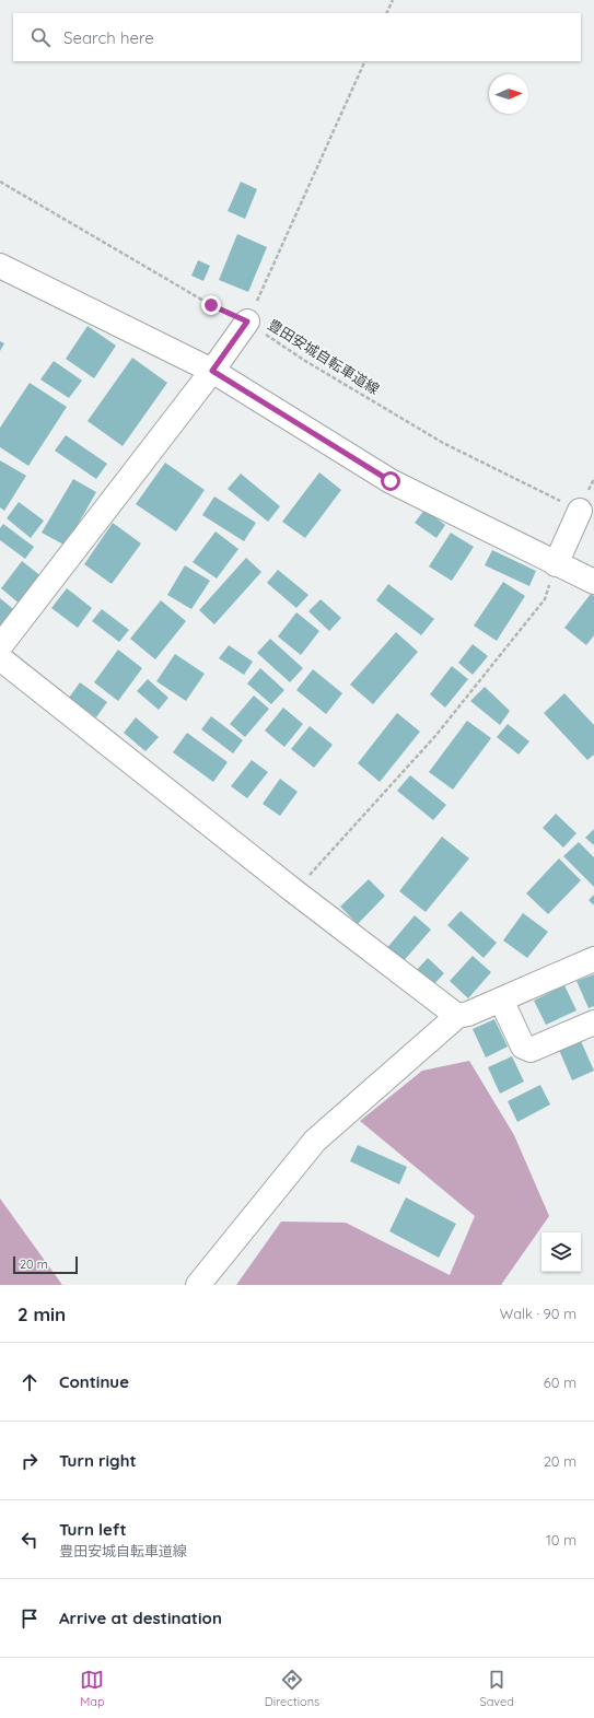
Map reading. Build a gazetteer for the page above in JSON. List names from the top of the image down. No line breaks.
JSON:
{"streets":{"path":["豊田安城自転車道線"]},"scale_bar":"20 m","north":"right","page":{"search":"Search here","scale":"20 m","heading":["2 min","Walk · 90 m"],"list":[["Continue","60 m"],["Turn right","20 m"],["Turn left","豊田安城自転車道線","10 m"],"Arrive at destination"],"nav":["Map","Directions","Saved"]}}
